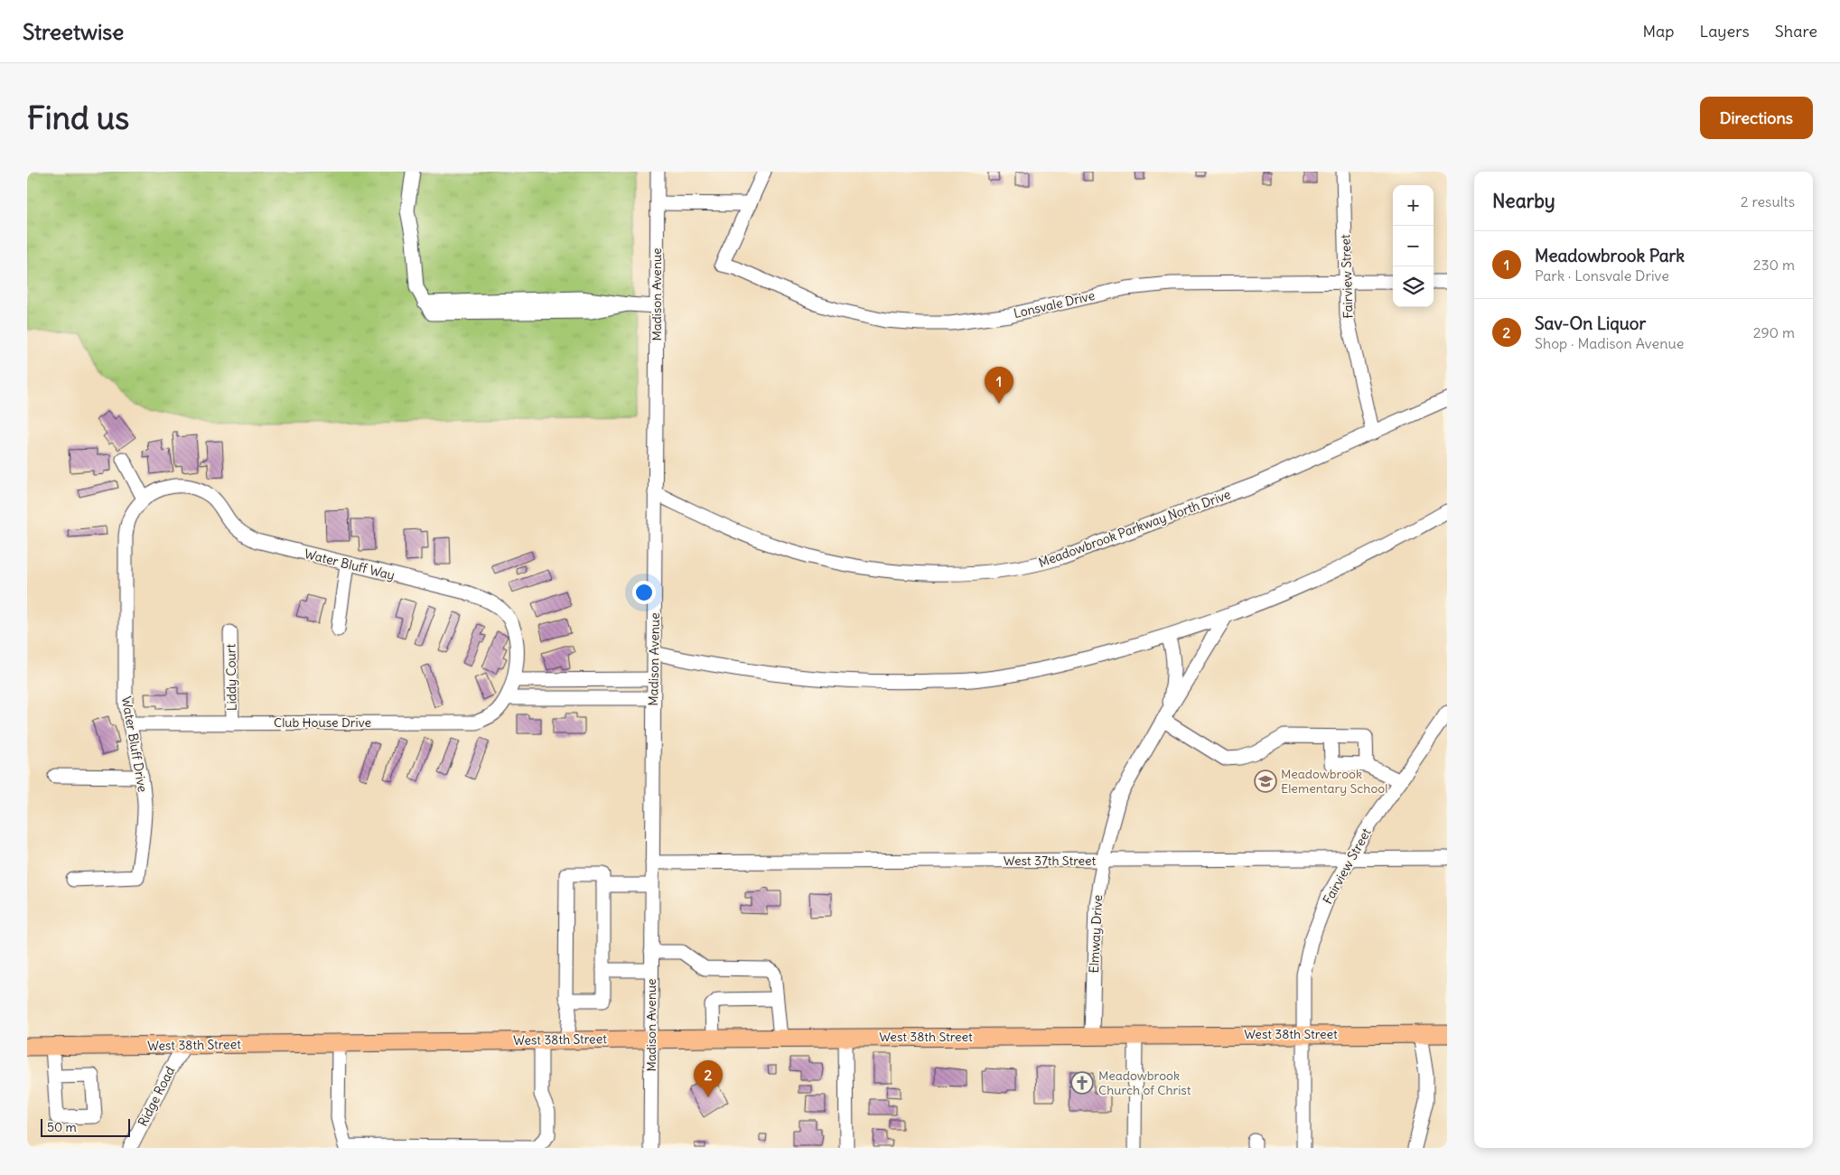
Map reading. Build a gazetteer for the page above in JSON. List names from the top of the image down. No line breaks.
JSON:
{"streets":{"main road":["West 38th Street"],"street":["Fairview Street","Madison Avenue","Lonsvale Drive","Meadowbrook Parkway North Drive","Water Bluff Way","Liddy Court","Club House Drive","Water Bluff Drive","West 37th Street","Elmway Drive","Ridge Road"]},"crossings":[["Fairview Street","Lonsvale Drive"],["Fairview Street","Meadowbrook Parkway North Drive"],["Fairview Street","West 37th Street"],["Fairview Street","West 38th Street"],["Madison Avenue","Meadowbrook Parkway North Drive"],["Madison Avenue","West 37th Street"],["Madison Avenue","West 38th Street"],["Water Bluff Way","Club House Drive"],["Water Bluff Way","Water Bluff Drive"],["Liddy Court","Club House Drive"],["Club House Drive","Water Bluff Drive"],["West 37th Street","Elmway Drive"],["Elmway Drive","West 38th Street"],["West 38th Street","Ridge Road"]],"places":{"school or university":["Meadowbrook Elementary School"],"church":["Meadowbrook Church of Christ"]},"scale_bar":"50 m","page":{"header":"Streetwise","nav":["Map","Layers","Share"],"buttons":"Directions","title":"Find us","heading":["Nearby","2 results"],"map_buttons":["+","−"],"list":[{"mark":"1","name":"Meadowbrook Park","note":"Park · Lonsvale Drive","value":"230 m"},{"mark":"2","name":"Sav-On Liquor","note":"Shop · Madison Avenue","value":"290 m"}],"pins":["1","2"],"scale":"50 m"}}
